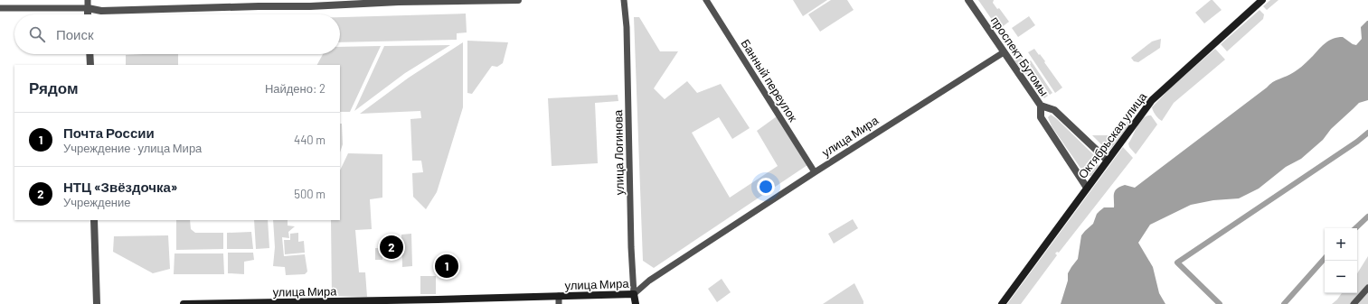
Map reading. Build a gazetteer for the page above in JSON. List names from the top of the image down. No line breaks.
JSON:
{"streets":{"main road":["Октябрьская улица","улица Мира","улица Логинова"],"street":["проспект Бутомы","Банный переулок"]},"crossings":[["проспект Бутомы","Октябрьская улица"],["проспект Бутомы","улица Мира"],["Банный переулок","улица Мира"],["улица Мира","улица Логинова"]],"page":{"search":"Поиск","heading":["Рядом","Найдено: 2"],"list":[{"mark":"1","name":"Почта России","note":"Учреждение · улица Мира","value":"440 m"},{"mark":"2","name":"НТЦ «Звёздочка»","note":"Учреждение","value":"500 m"}],"map_buttons":["+","−"],"pins":["2","1"]}}
